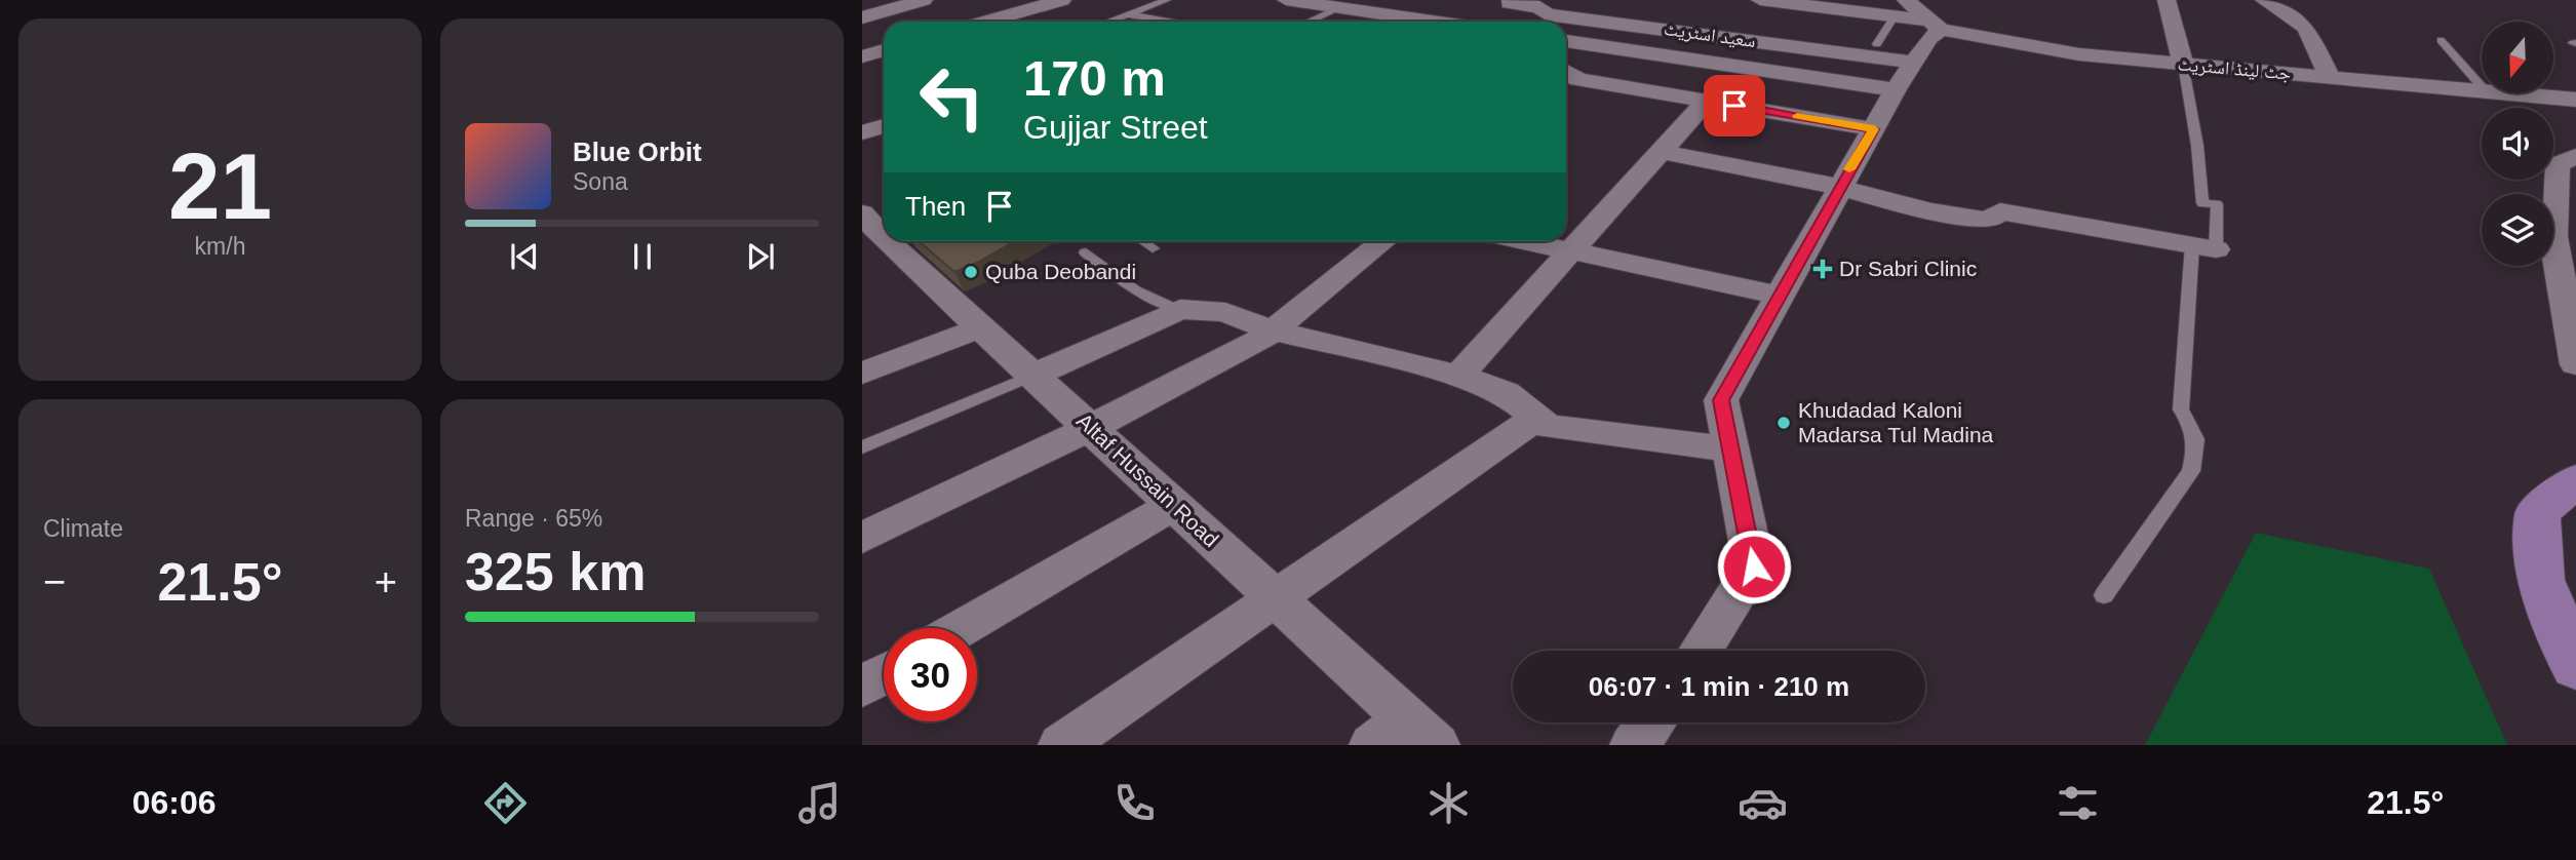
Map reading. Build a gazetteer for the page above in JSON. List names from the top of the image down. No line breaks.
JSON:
{"streets":{"street":["سعید اسٹریٹ","جٹ لینڈ اسٹریٹ","Altaf Hussain Road"]},"places":{"health":["Dr Sabri Clinic"],"other":["Quba Deobandi","Khudadad Kaloni Madarsa Tul Madina"]},"north":"bottom","page":{"tile":[["21","km/h"],"Climate",["Range · 65%","325 km"]],"turn":["170 m","Gujjar Street"],"song":["Blue Orbit","Sona"],"then":"Then","heat":["−","21.5°","+"],"limit":"30","trip":"06:07 · 1 min · 210 m","tabs":["06:06","21.5°"]}}
